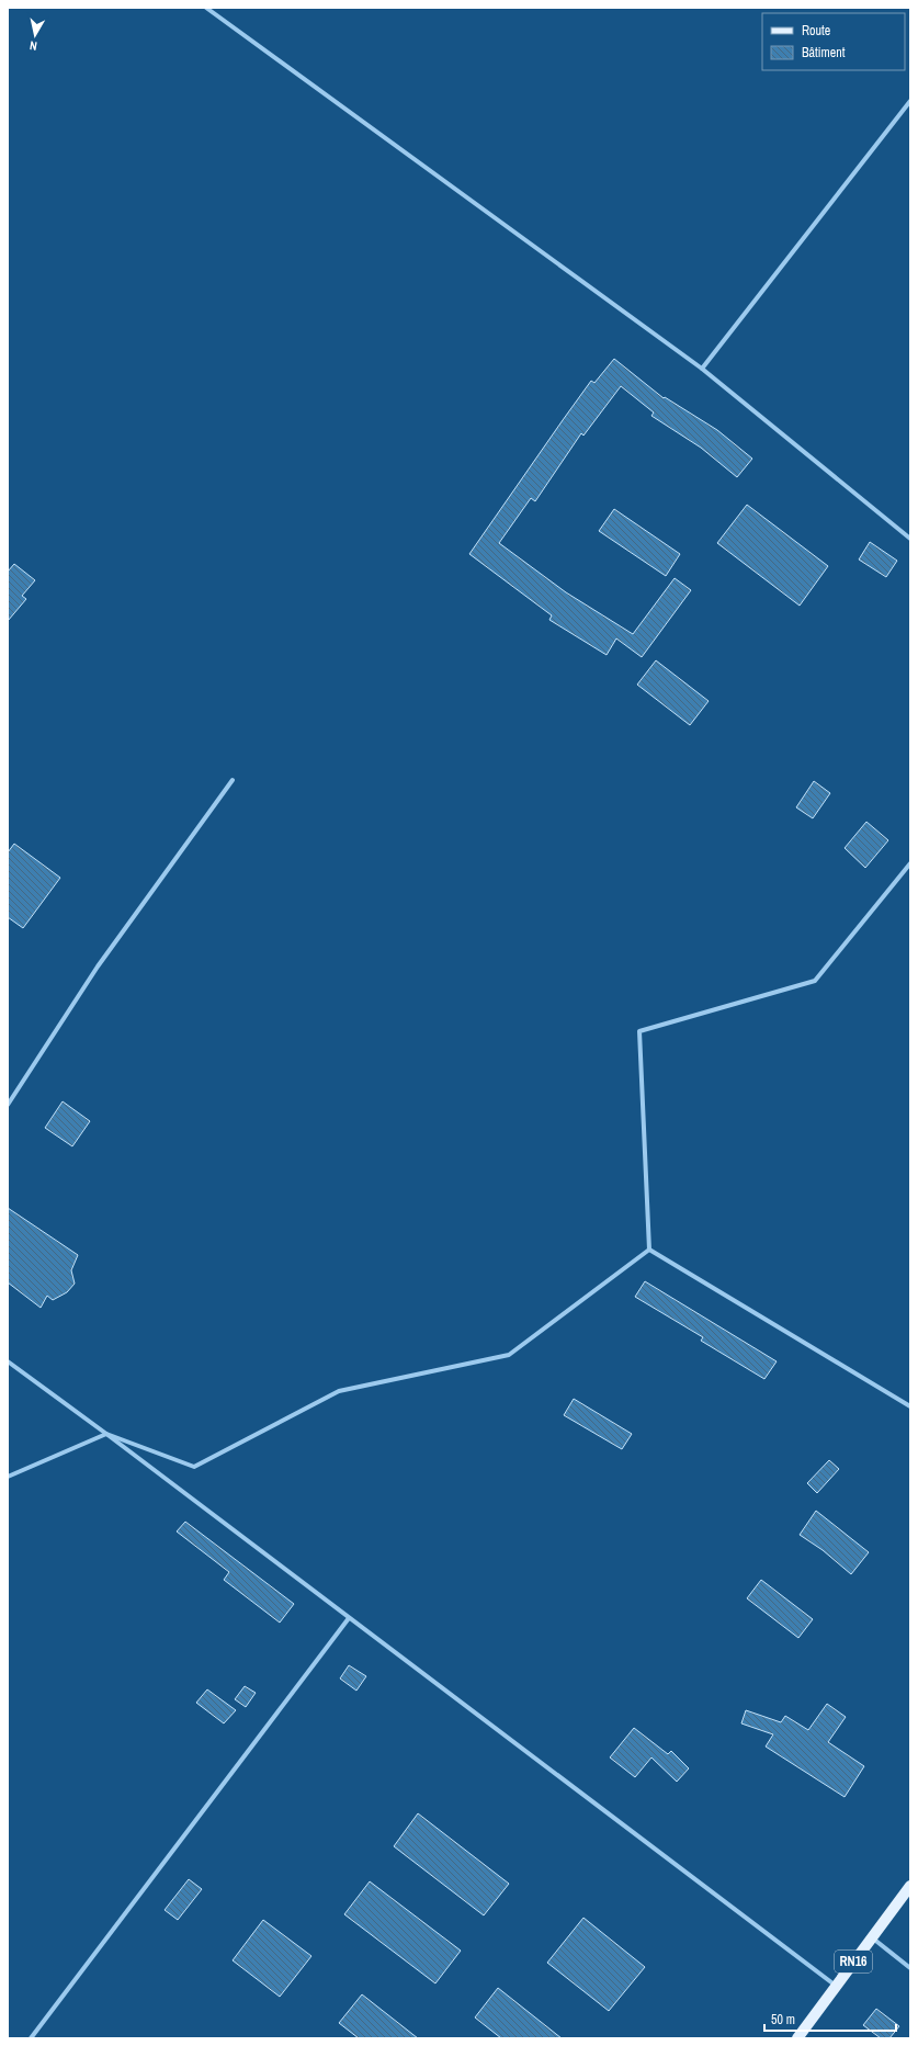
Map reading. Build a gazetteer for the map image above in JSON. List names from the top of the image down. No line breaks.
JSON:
{"streets":{"main road":["RN16"]},"legend":["Route","Bâtiment"],"scale_bar":"50 m","north":"bottom"}
